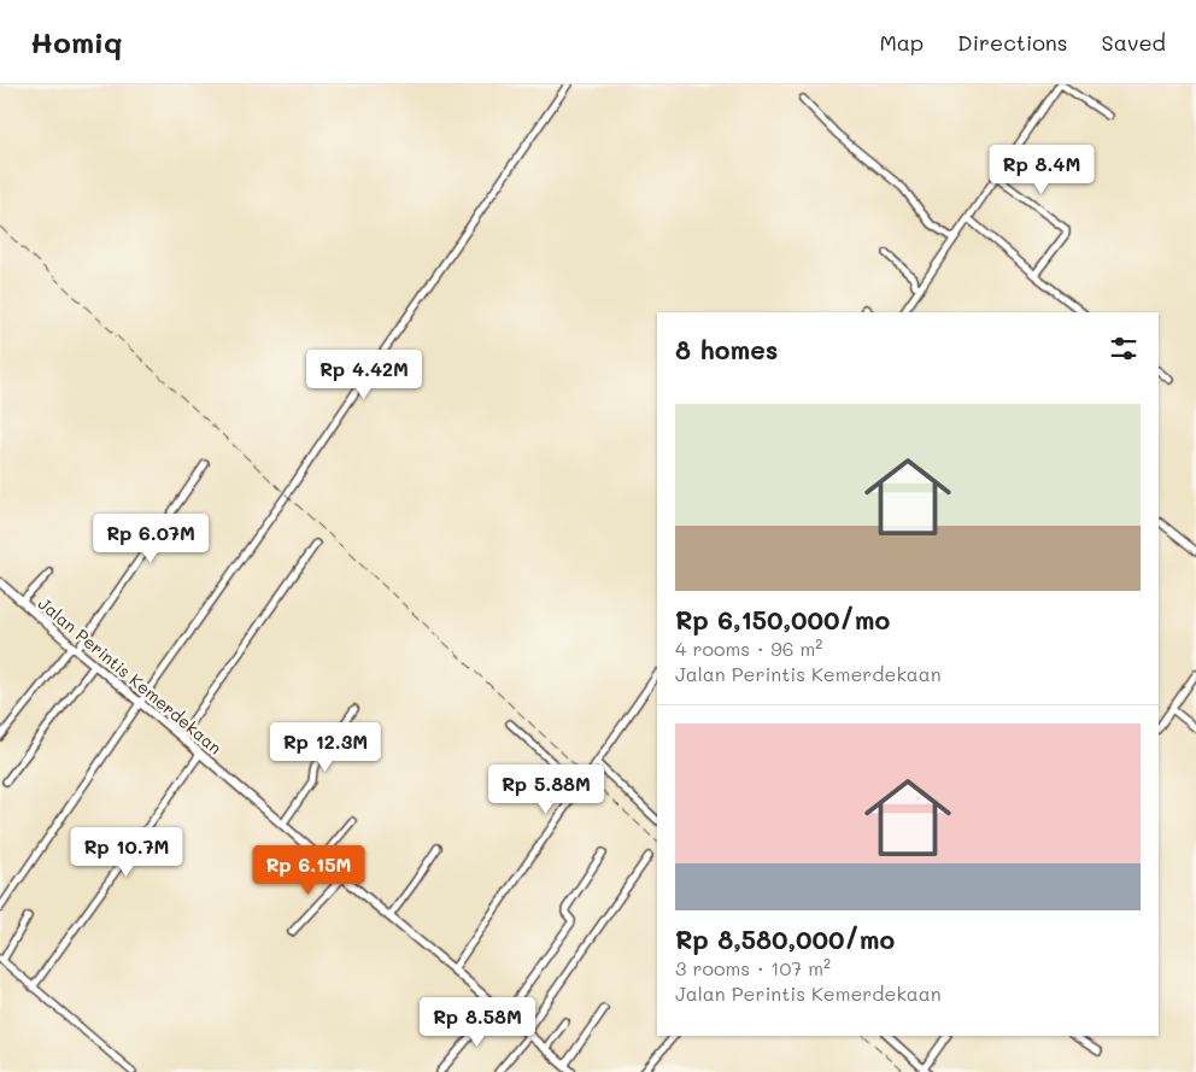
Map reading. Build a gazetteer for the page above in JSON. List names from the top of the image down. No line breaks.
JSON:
{"streets":{"street":["Jalan Perintis Kemerdekaan"]},"page":{"header":"Homiq","nav":["Map","Directions","Saved"],"price":["Rp 8.4M","Rp 4.42M","Rp 6.07M","Rp 12.3M","Rp 5.88M","Rp 10.7M","Rp 6.15M","Rp 8.58M"],"heading":"8 homes","list":[{"name":"Rp 6,150,000/mo","note":"4 rooms · 96 m² · Jalan Perintis Kemerdekaan"},{"name":"Rp 8,580,000/mo","note":"3 rooms · 107 m² · Jalan Perintis Kemerdekaan"}]}}
